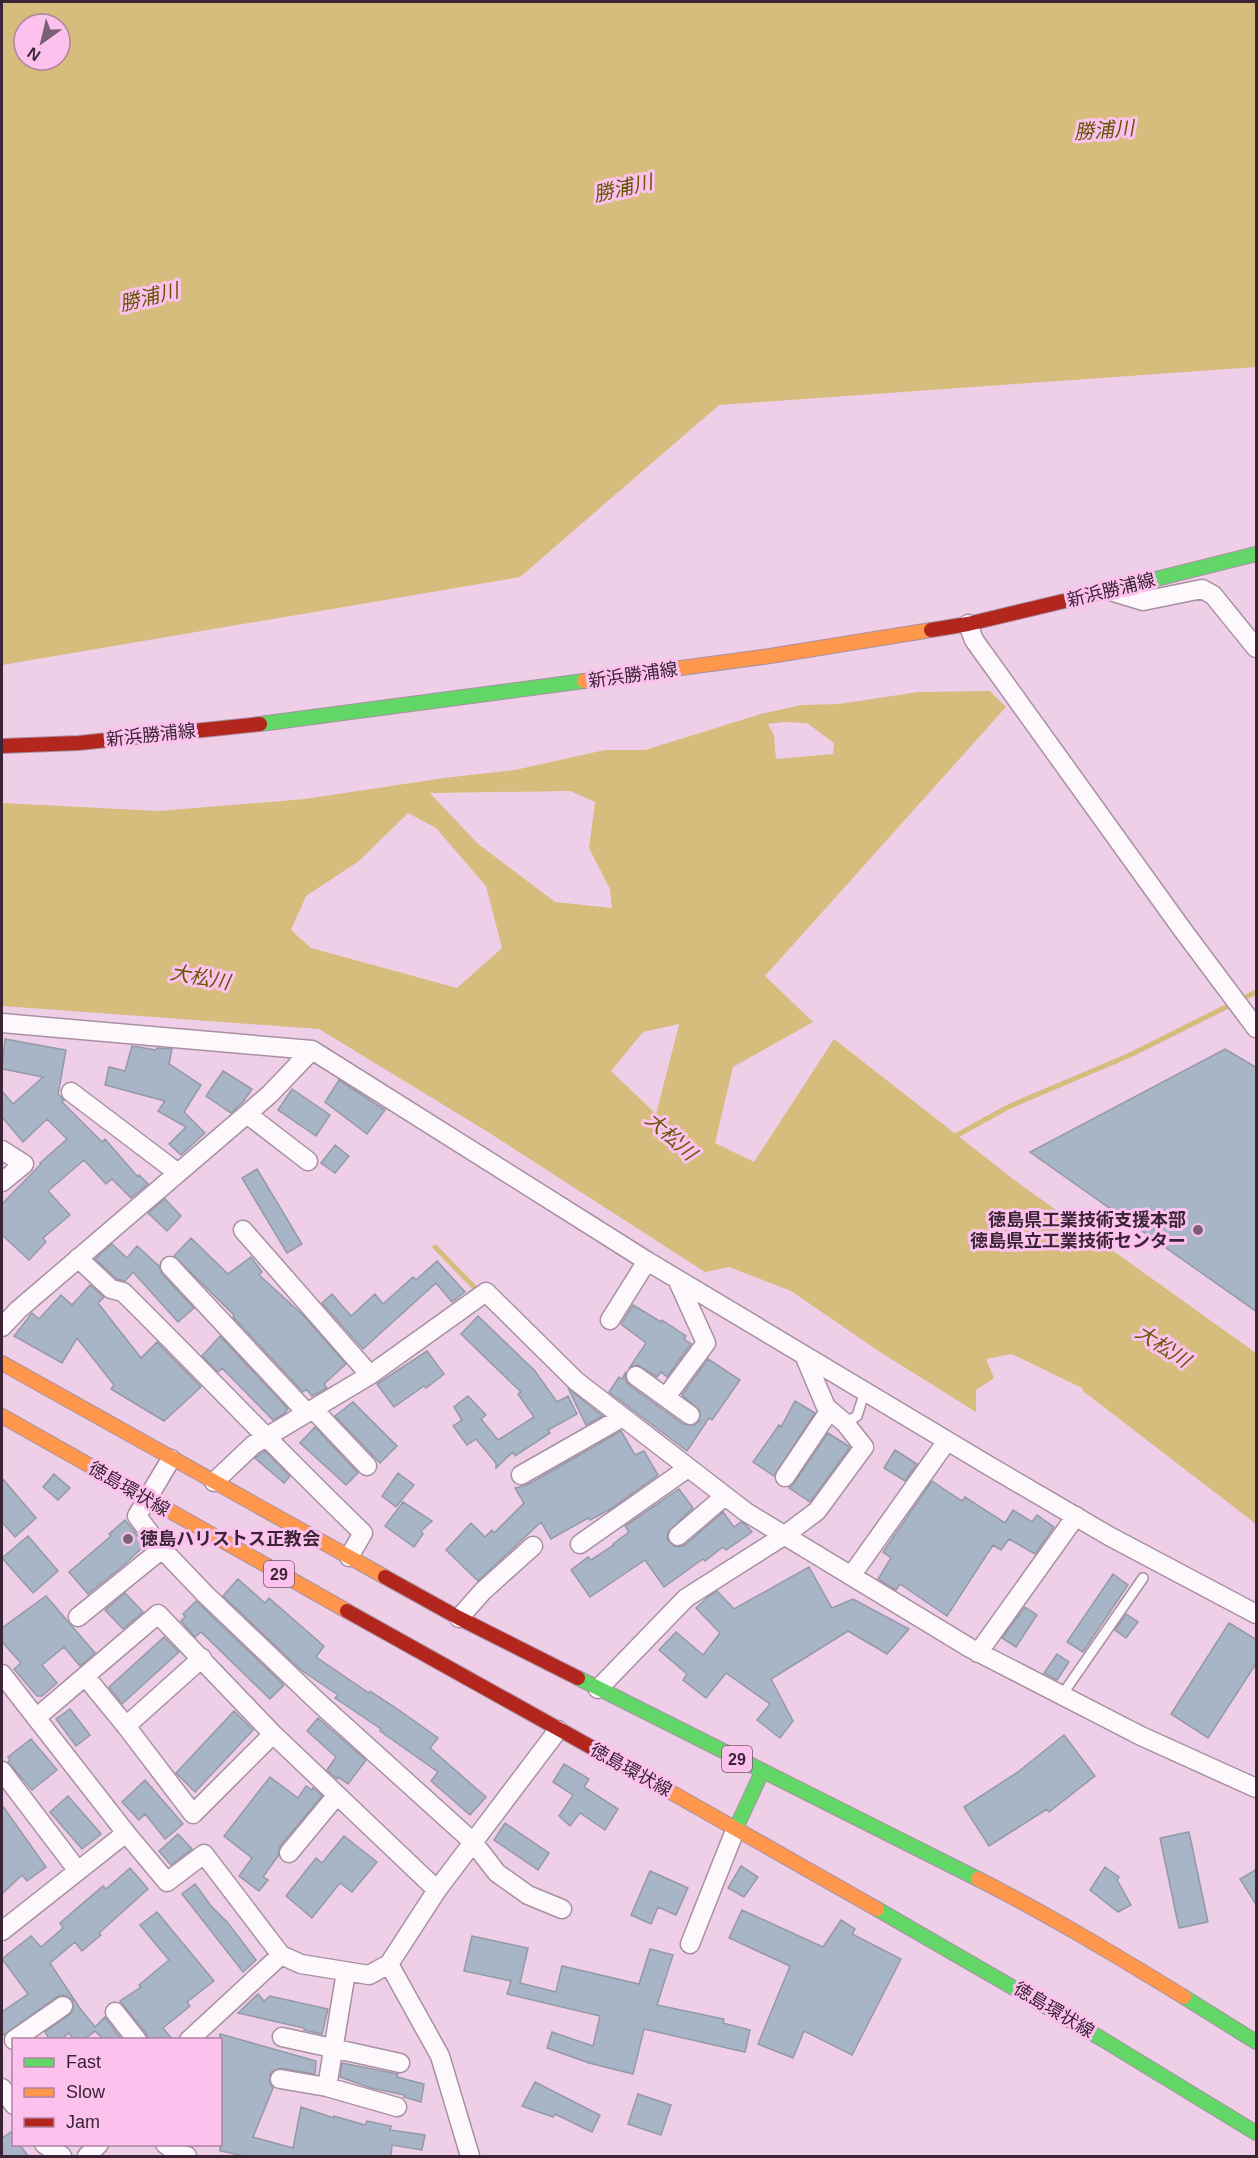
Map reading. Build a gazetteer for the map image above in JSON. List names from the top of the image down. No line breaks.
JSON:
{"streets":{"main road":["新浜勝浦線","徳島環状線","29"]},"water":["勝浦川","大松川"],"places":["徳島県工業技術支援本部 徳島県立工業技術センター","徳島ハリストス正教会"],"legend":["Fast","Slow","Jam"],"north":"bottom left"}
